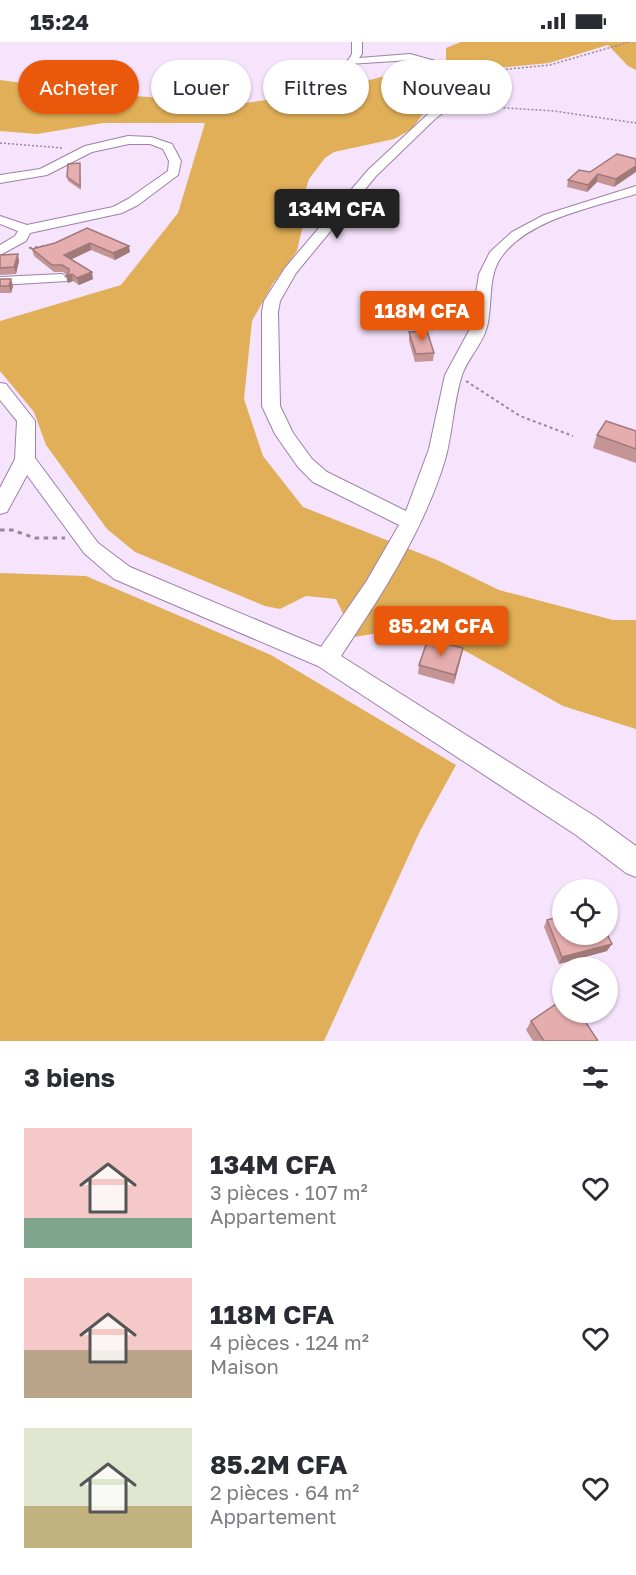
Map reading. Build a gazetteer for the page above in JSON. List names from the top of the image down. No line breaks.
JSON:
{"page":{"status":"15:24","chip":["Acheter","Louer","Filtres","Nouveau"],"price":["134M CFA","118M CFA","85.2M CFA"],"heading":"3 biens","list":[{"name":"134M CFA","note":"3 pièces · 107 m² · Appartement"},{"name":"118M CFA","note":"4 pièces · 124 m² · Maison"},{"name":"85.2M CFA","note":"2 pièces · 64 m² · Appartement"}]}}
